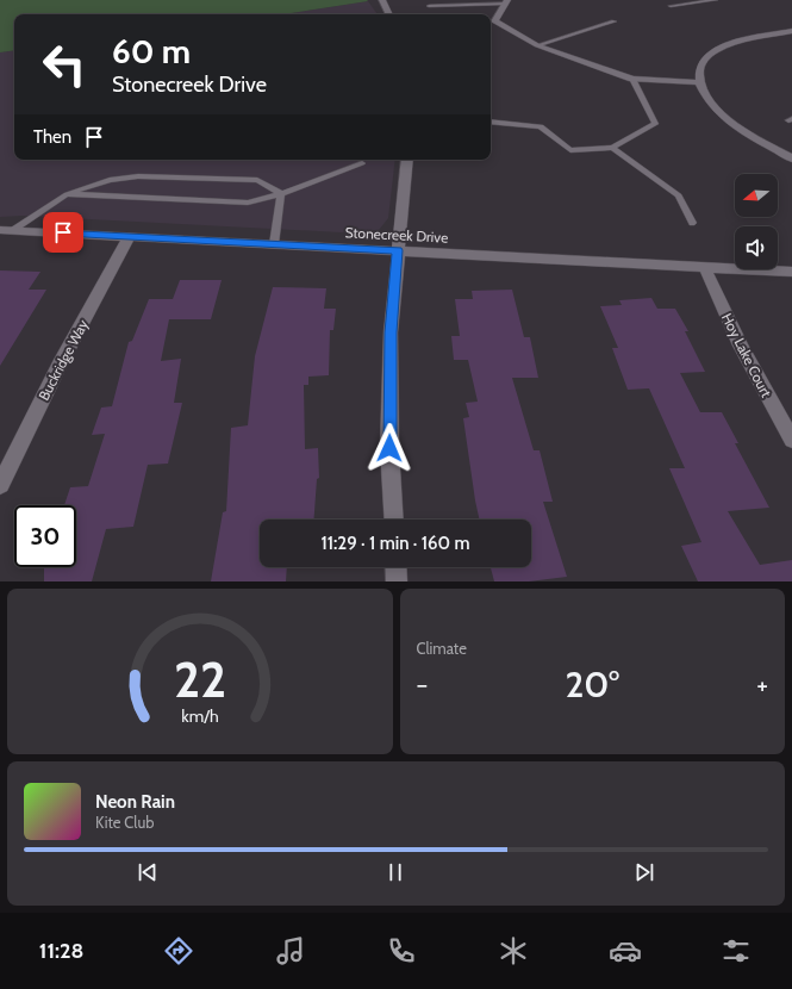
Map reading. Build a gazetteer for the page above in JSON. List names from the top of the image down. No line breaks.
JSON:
{"streets":{"street":["Stonecreek Drive","Hoy Lake Court","Buckridge Way"]},"crossings":[["Stonecreek Drive","Hoy Lake Court"],["Stonecreek Drive","Buckridge Way"]],"north":"left","page":{"turn":["60 m","Stonecreek Drive"],"then":"Then","limit":"30","trip":"11:29 · 1 min · 160 m","tile":"Climate","heat":["−","20°","+"],"song":["Neon Rain","Kite Club"],"tabs":"11:28","gauge":["22","km/h"]}}
